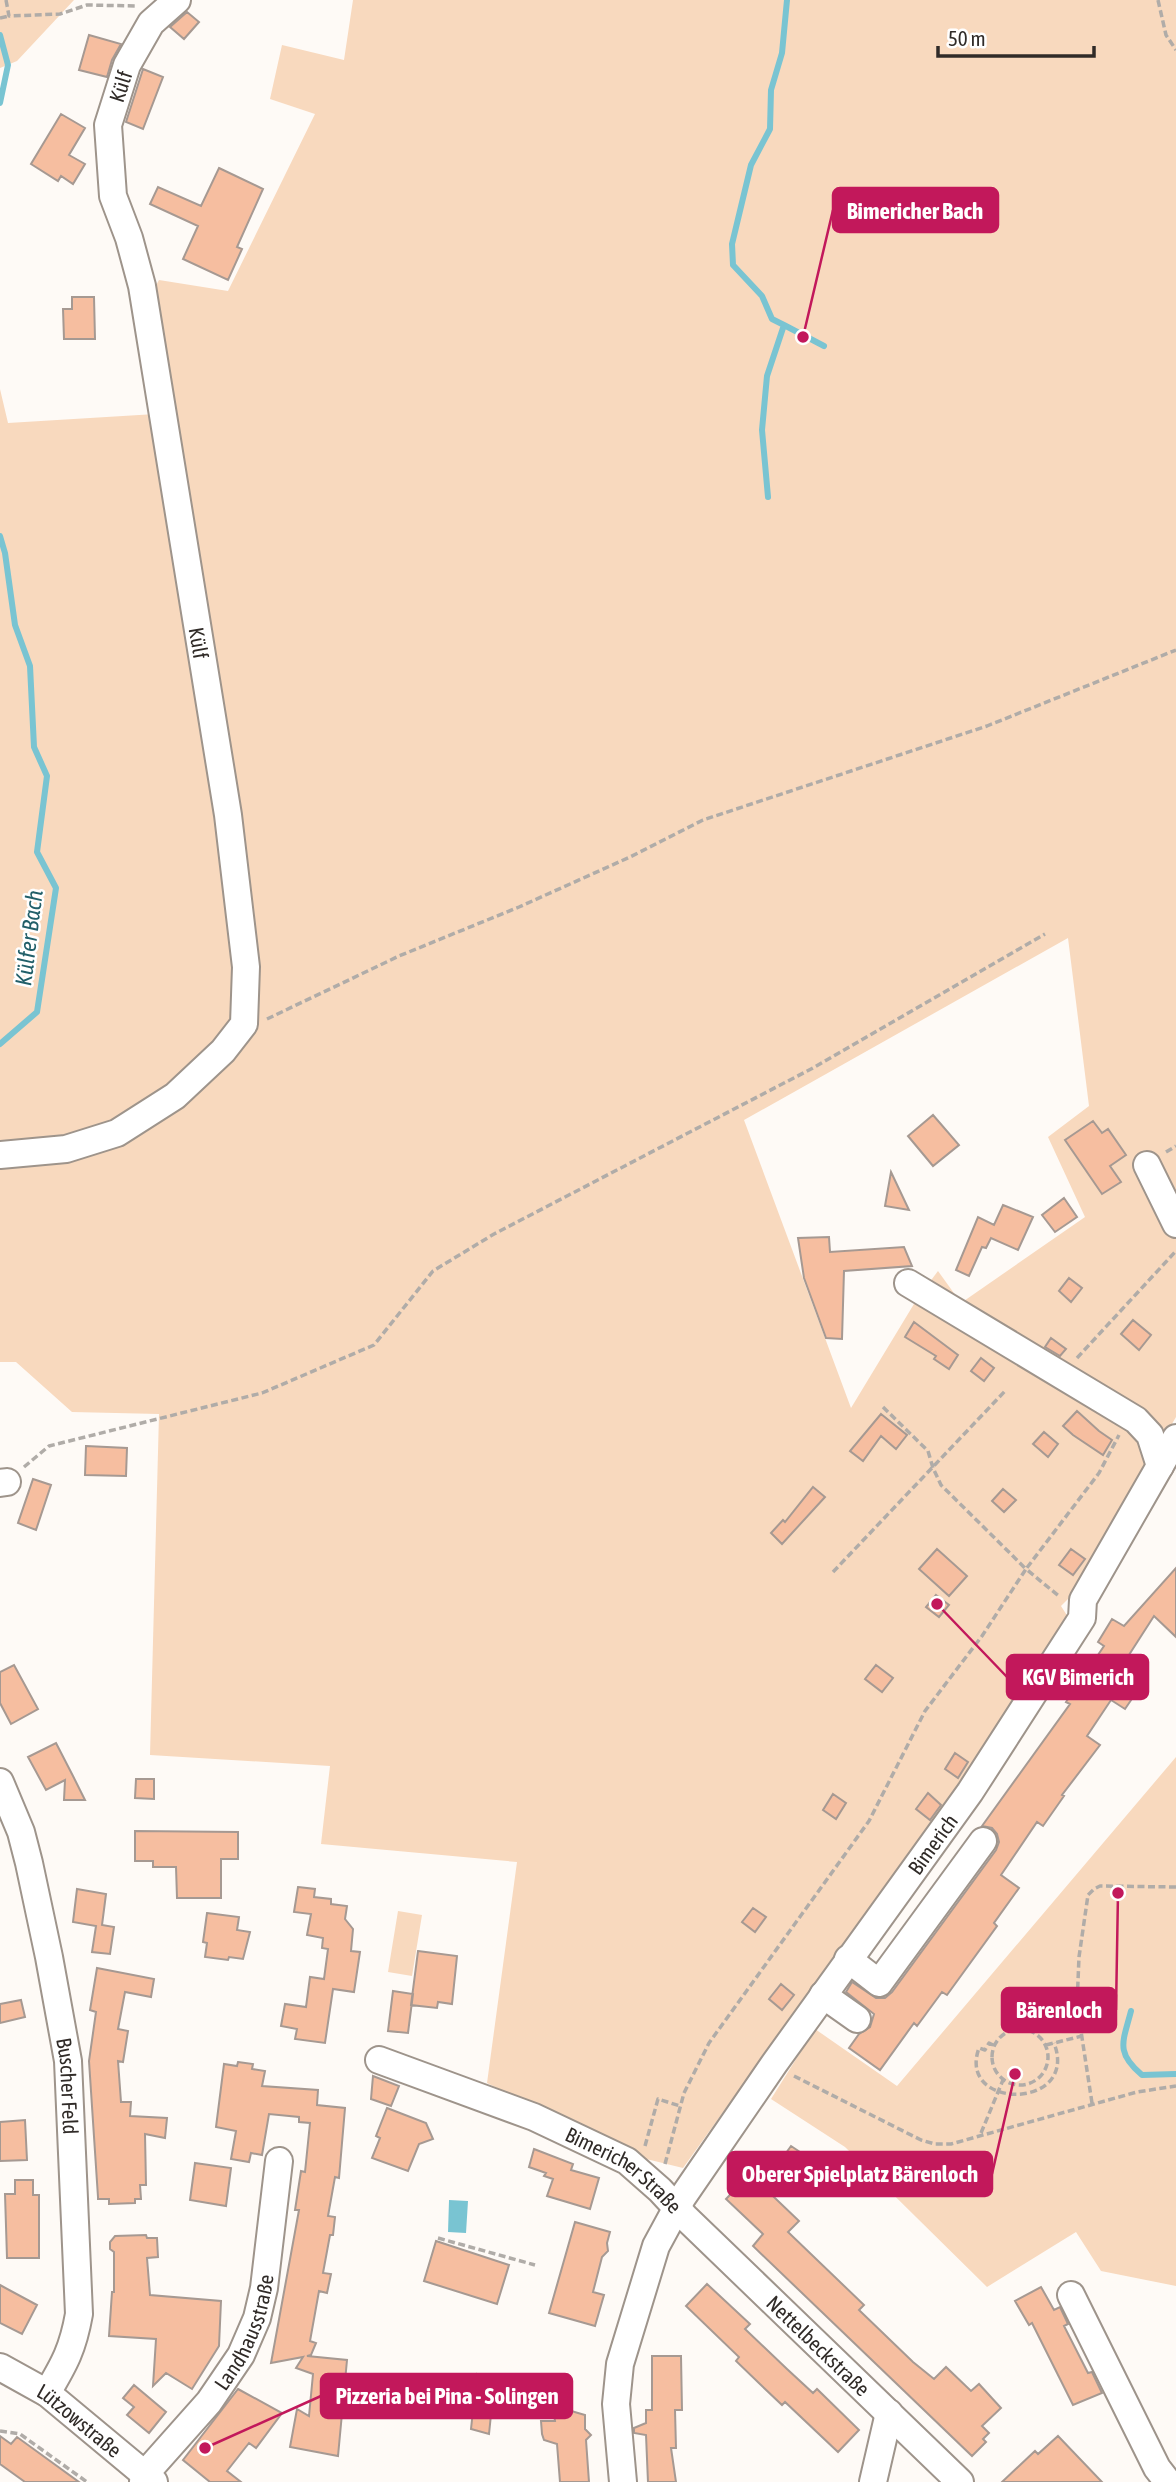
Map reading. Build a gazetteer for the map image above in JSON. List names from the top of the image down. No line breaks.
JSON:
{"streets":{"street":["Külf","Bimerich","Buscher Feld","Bimericher Straße","Landhausstraße","Nettelbeckstraße","Lützowstraße"]},"crossings":[["Bimerich","Bimericher Straße"],["Bimerich","Nettelbeckstraße"],["Buscher Feld","Lützowstraße"],["Bimericher Straße","Nettelbeckstraße"],["Landhausstraße","Lützowstraße"]],"water":["Külfer Bach"],"places":["Bimericher Bach","KGV Bimerich","Bärenloch","Oberer Spielplatz Bärenloch","Pizzeria bei Pina - Solingen"],"scale_bar":"50 m"}
